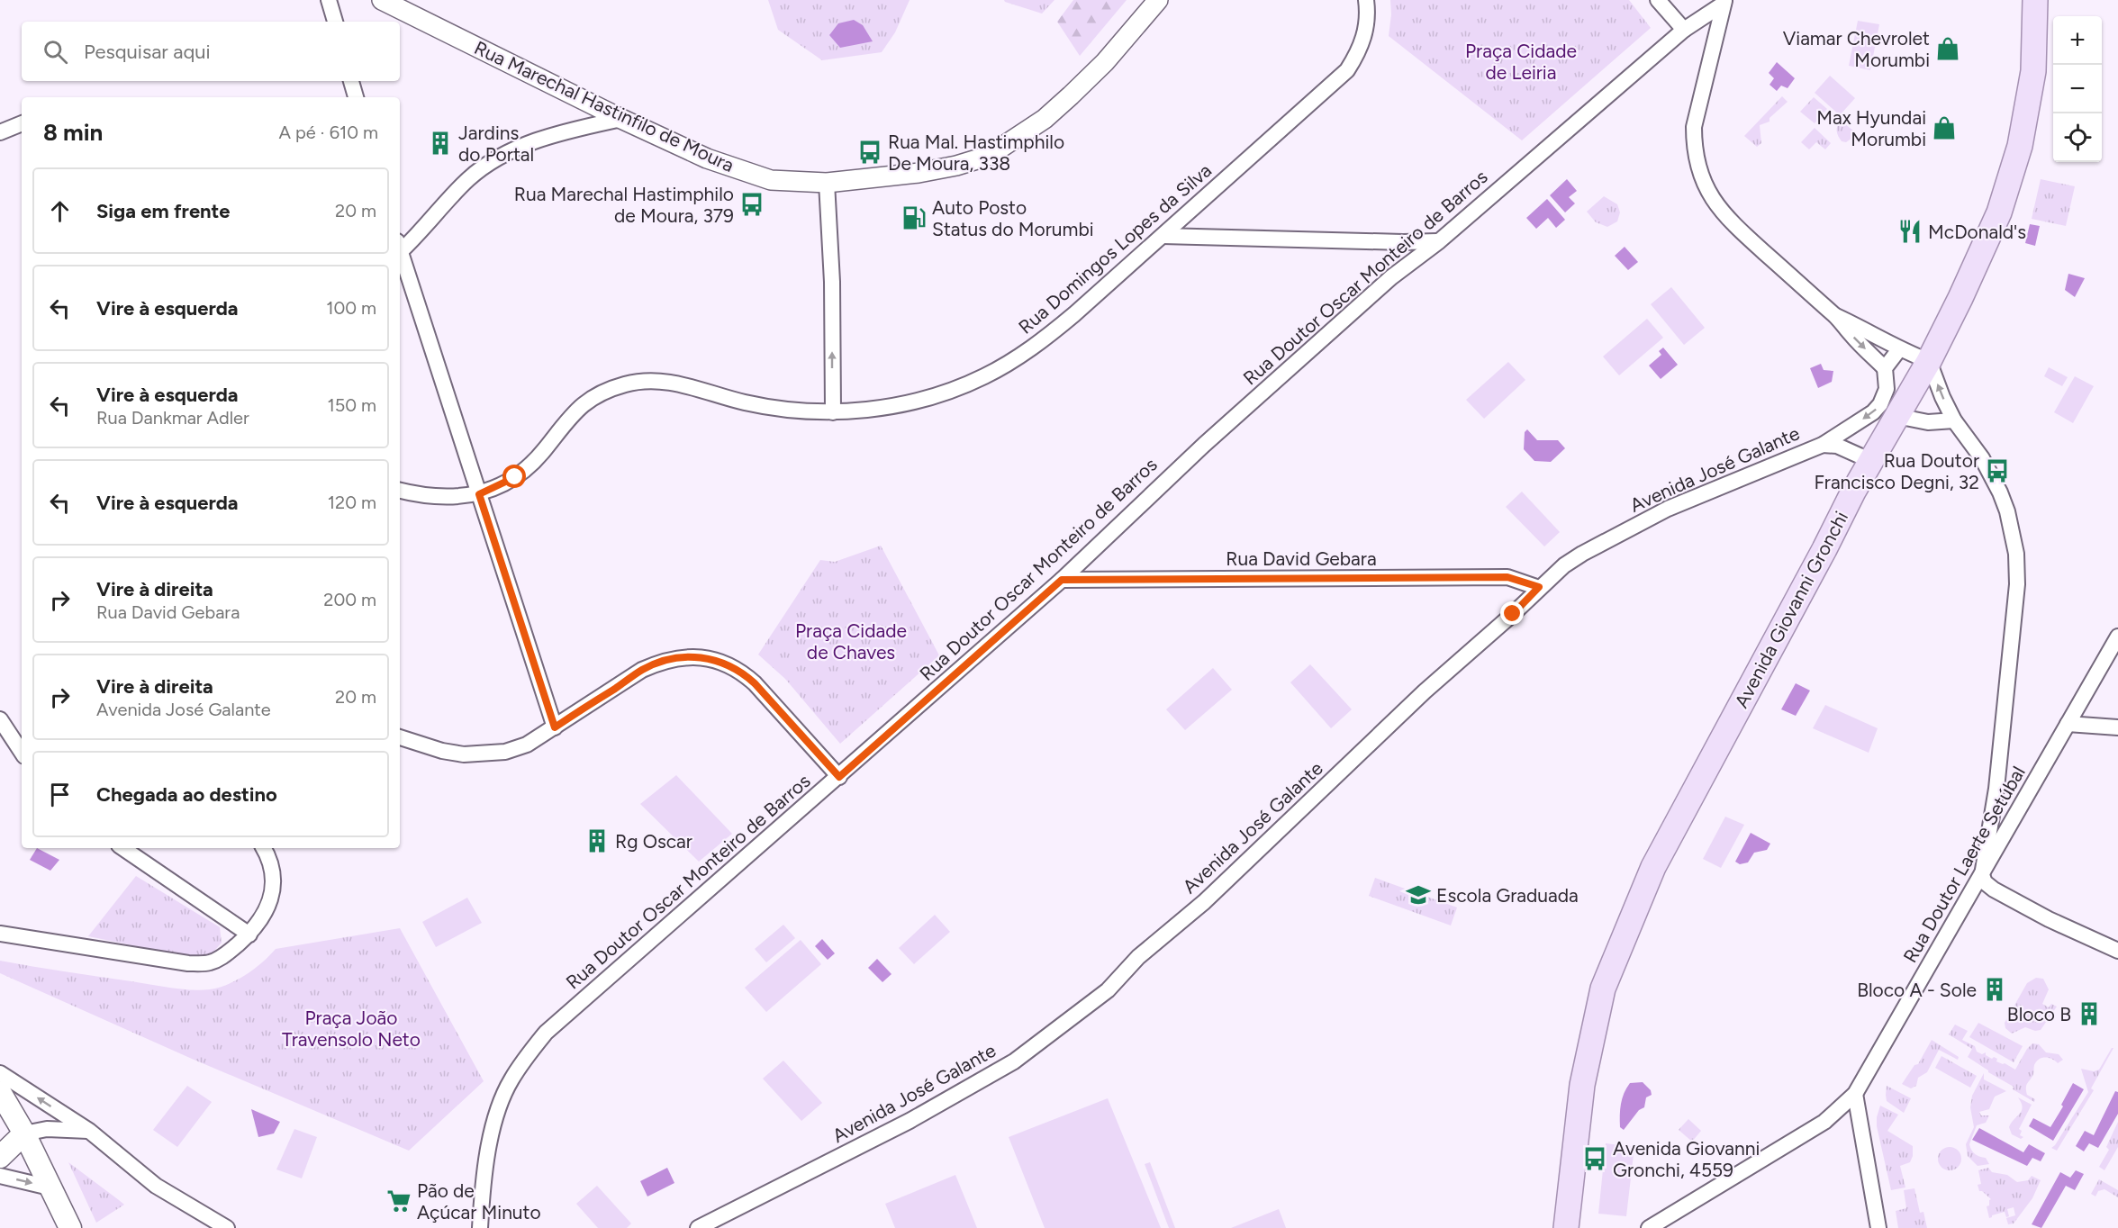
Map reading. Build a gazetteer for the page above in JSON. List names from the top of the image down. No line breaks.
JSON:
{"streets":{"main road":["Avenida Giovanni Gronchi"],"street":["Rua Marechal Hastinfilo de Moura","Rua Domingos Lopes da Silva","Rua Doutor Oscar Monteiro de Barros","Avenida José Galante","Rua David Gebara","Rua Doutor Laerte Setúbal"]},"crossings":[["Rua Doutor Oscar Monteiro de Barros","Rua David Gebara"],["Avenida José Galante","Rua David Gebara"],["Avenida José Galante","Avenida Giovanni Gronchi"]],"parks":["Praça Cidade de Leiria","Praça Cidade de Chaves","Praça João Travensolo Neto"],"places":{"shop":["Viamar Chevrolet Morumbi","Max Hyundai Morumbi"],"building":["Jardins do Portal","Rg Oscar","Bloco A - Sole","Bloco B"],"bus stop":["Rua Mal. Hastimphilo De Moura, 338","Rua Marechal Hastimphilo de Moura, 379","Rua Doutor Francisco Degni, 32","Avenida Giovanni Gronchi, 4559"],"fuel station":["Auto Posto Status do Morumbi"],"restaurant":["McDonald's"],"school or university":["Escola Graduada"],"supermarket":["Pão de Açúcar Minuto"]},"page":{"map_buttons":["+","−"],"search":"Pesquisar aqui","heading":["8 min","A pé · 610 m"],"list":[["Siga em frente","20 m"],["Vire à esquerda","100 m"],["Vire à esquerda","Rua Dankmar Adler","150 m"],["Vire à esquerda","120 m"],["Vire à direita","Rua David Gebara","200 m"],["Vire à direita","Avenida José Galante","20 m"],"Chegada ao destino"]}}
